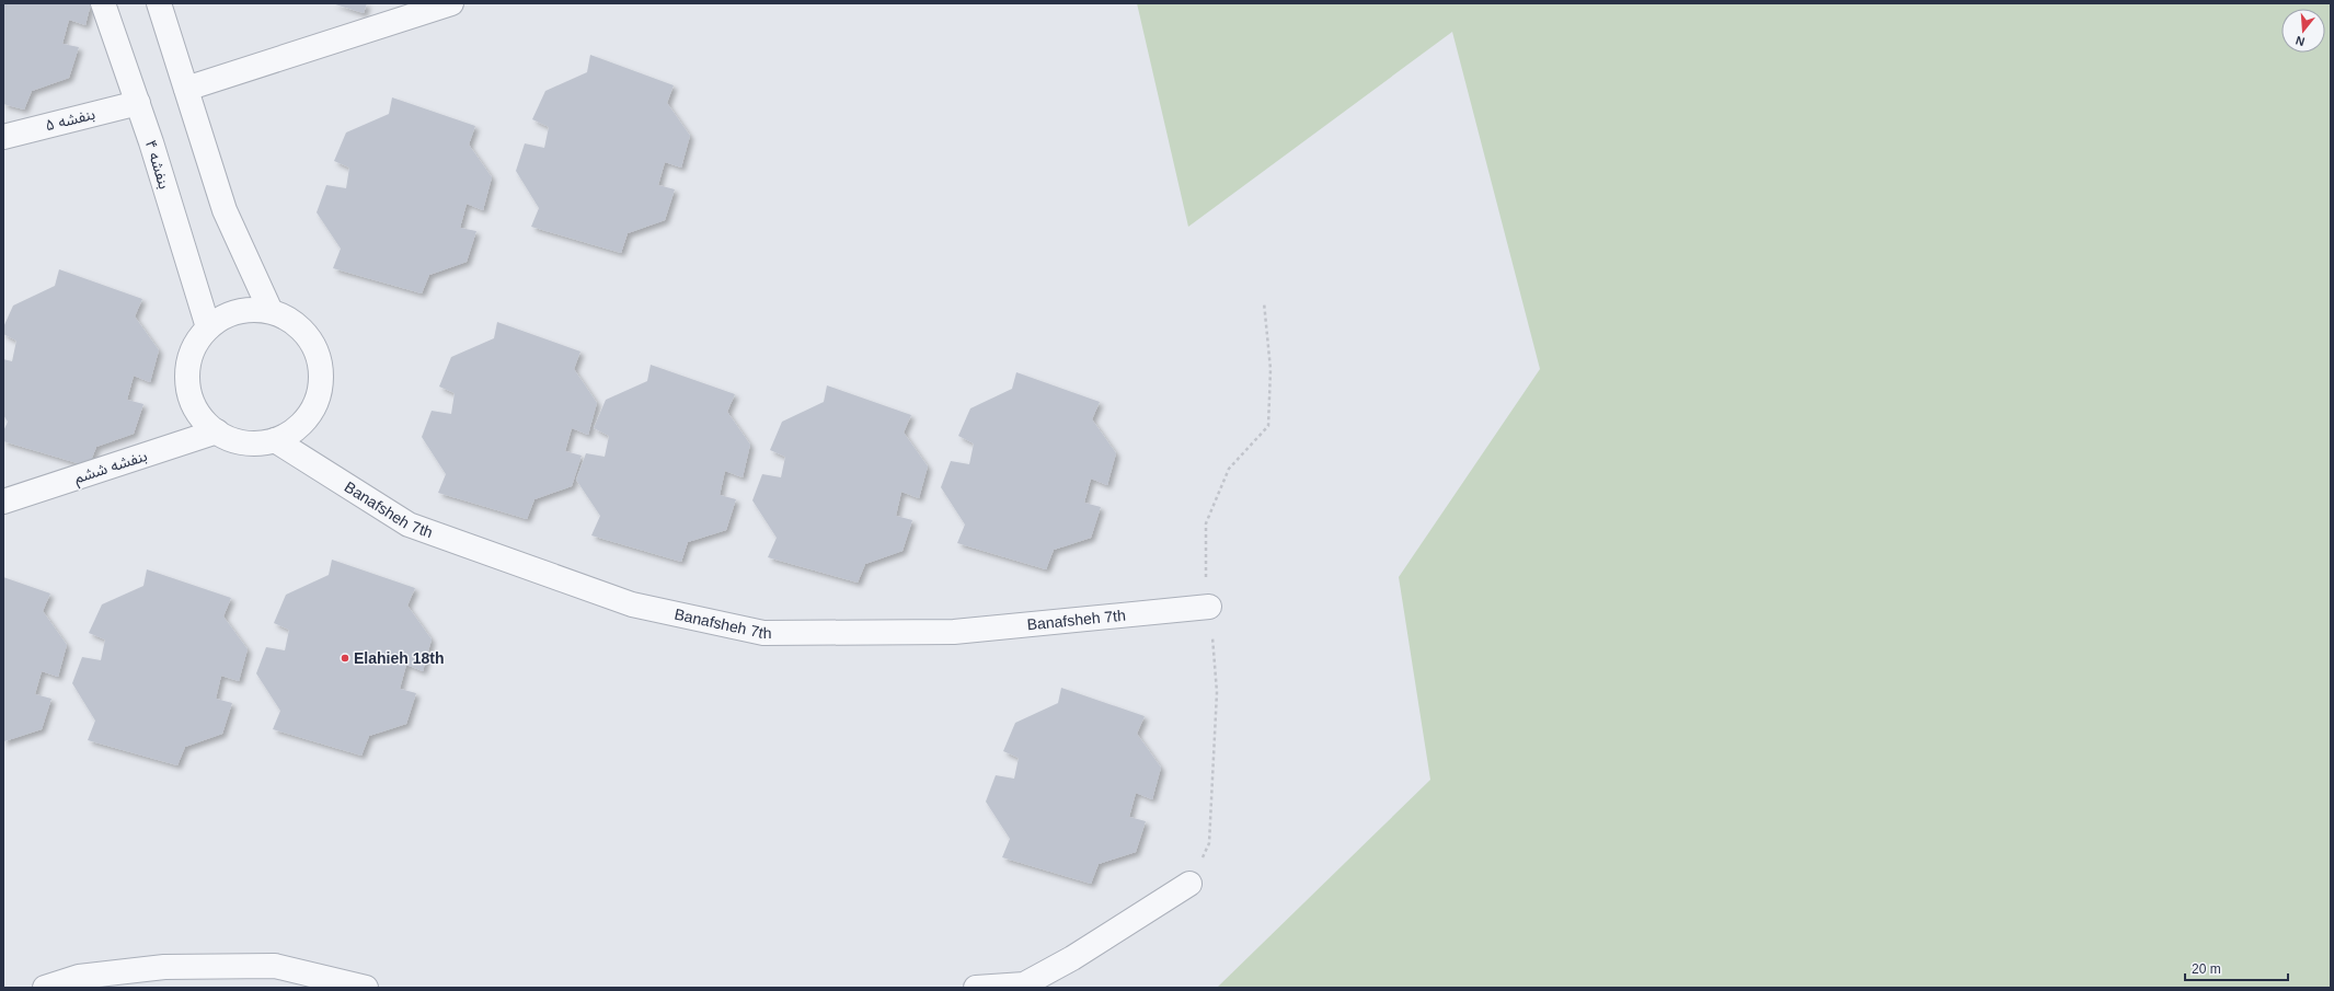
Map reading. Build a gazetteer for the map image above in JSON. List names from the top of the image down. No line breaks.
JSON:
{"streets":{"street":["بنفشه ۵","بنفشه ۴","بنفشه ششم","Banafsheh 7th"]},"crossings":[["بنفشه ۵","بنفشه ۴"],["بنفشه ۴","بنفشه ششم"],["بنفشه ۴","Banafsheh 7th"],["بنفشه ششم","Banafsheh 7th"]],"places":["Elahieh 18th"],"scale_bar":"20 m","north":"bottom"}
